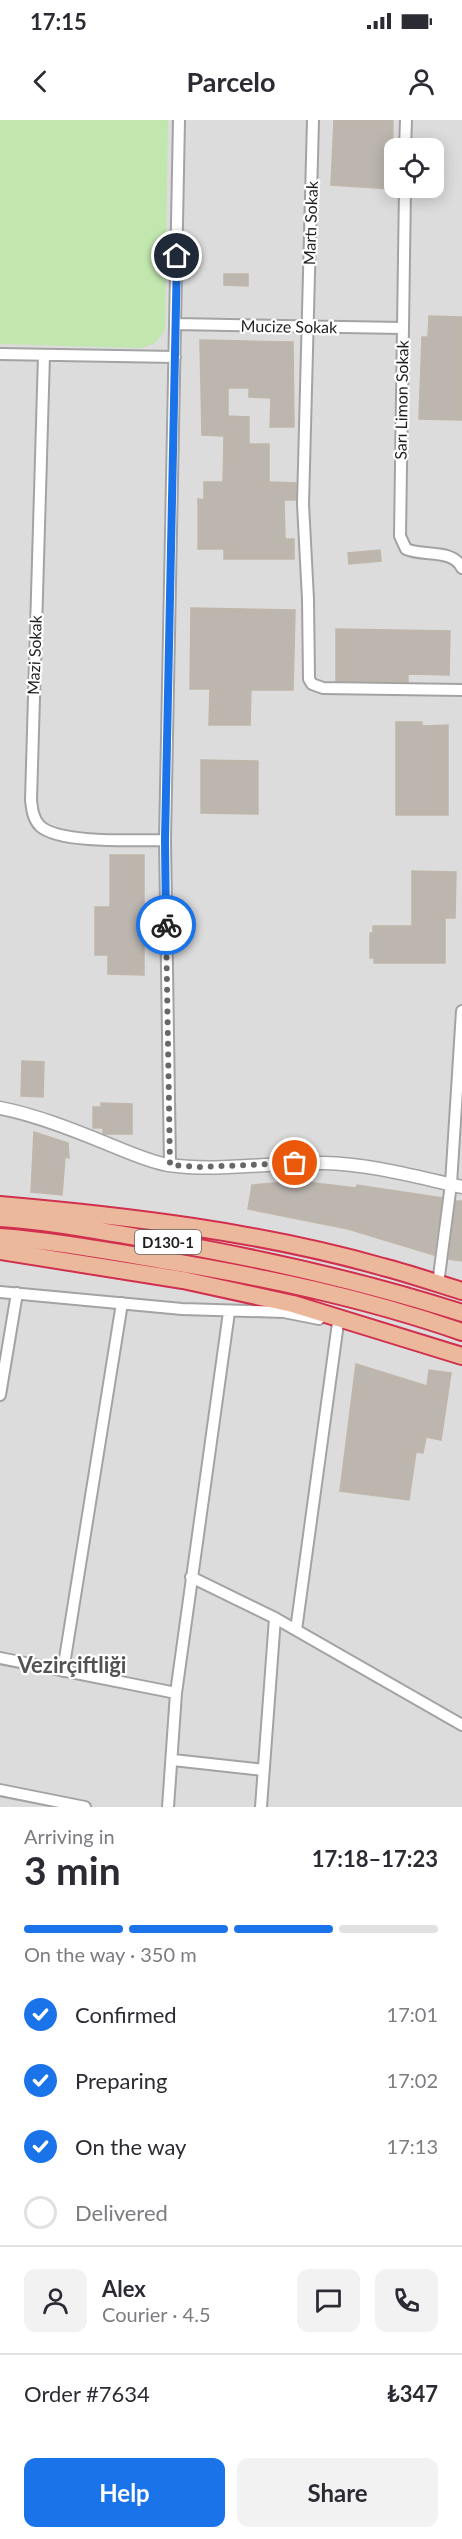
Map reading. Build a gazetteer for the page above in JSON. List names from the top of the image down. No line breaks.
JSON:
{"streets":{"highway":["D130-1"],"street":["Martı Sokak","Mucize Sokak","Sarı Limon Sokak","Mazi Sokak"]},"crossings":[["Martı Sokak","Mucize Sokak"],["Mucize Sokak","Sarı Limon Sokak"]],"districts":["Vezirçiftliği"],"page":{"status":"17:15","header":"Parcelo","heading":["3 min","Arriving in","17:18–17:23"],"panel":["Alex","Courier · 4.5","Order #7634","₺347"],"bar":"On the way · 350 m","list":[["Confirmed","17:01"],["Preparing","17:02"],["On the way","17:13"],"Delivered"],"buttons":["Help","Share"]}}
